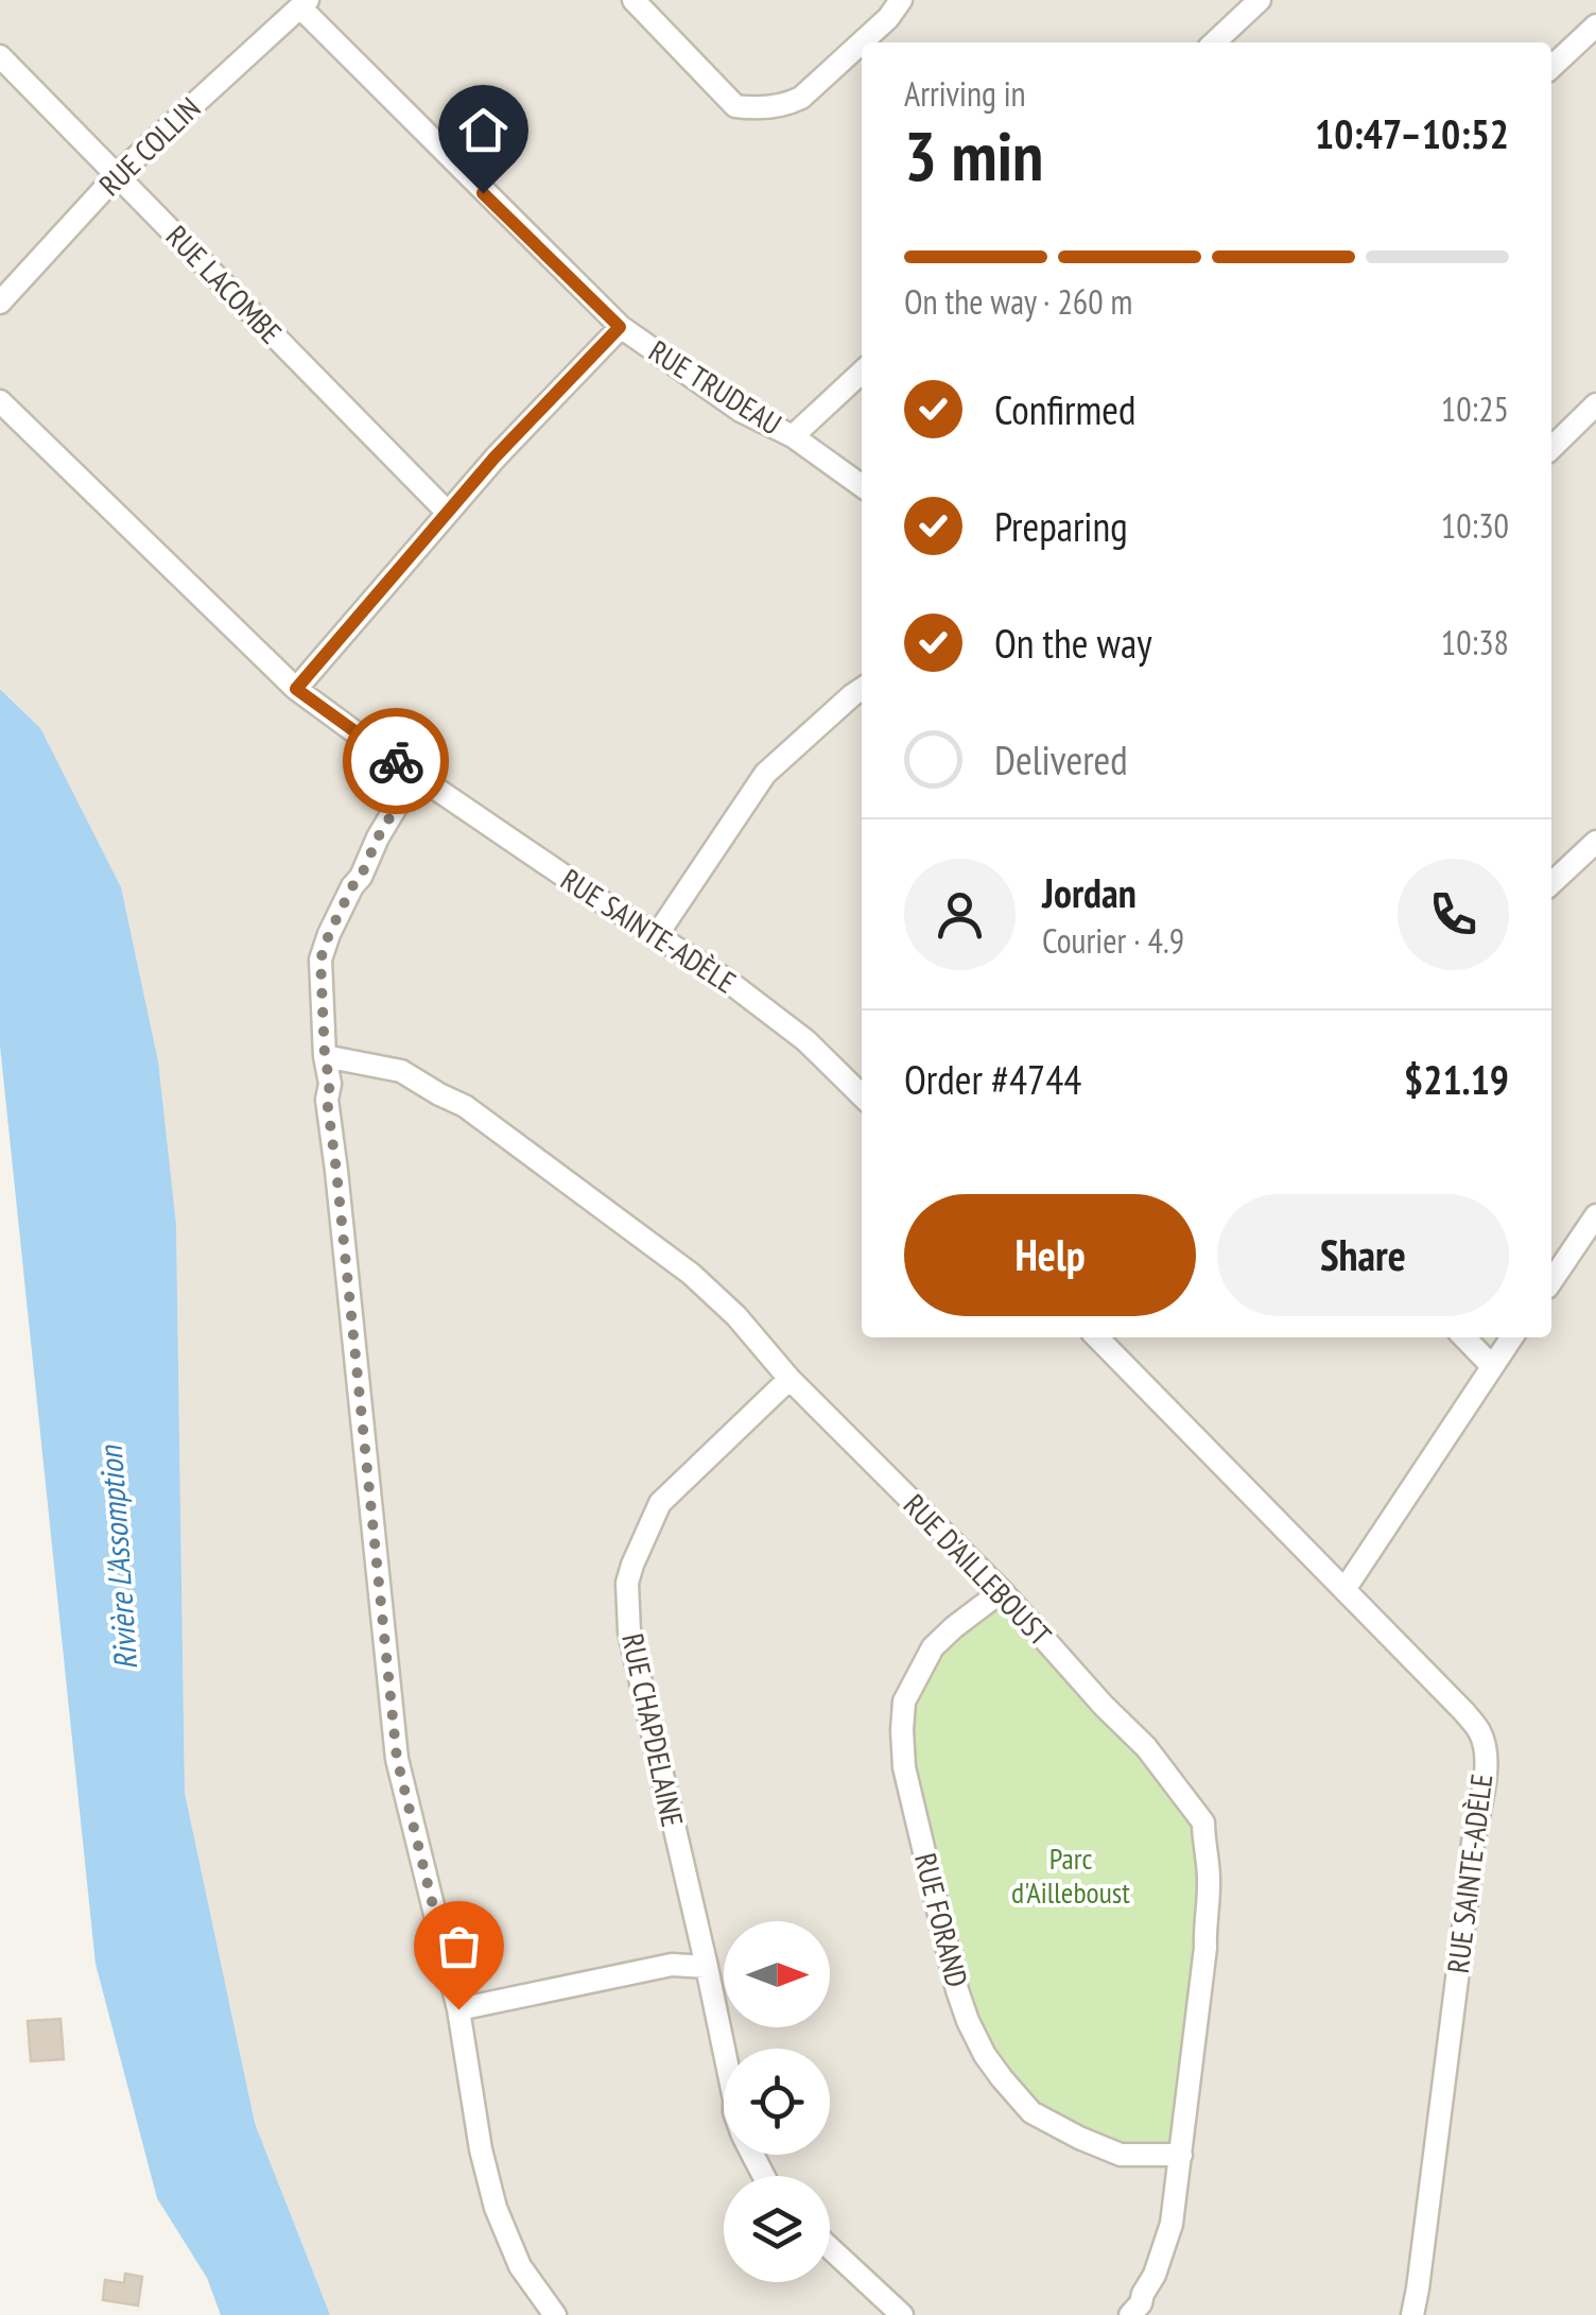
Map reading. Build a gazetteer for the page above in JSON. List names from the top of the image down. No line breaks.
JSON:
{"streets":{"street":["RUE COLLIN","RUE LACOMBE","RUE TRUDEAU","RUE SAINTE-ADÈLE","RUE D'AILLEBOUST","RUE CHAPDELAINE","RUE FORAND"]},"crossings":[["RUE COLLIN","RUE LACOMBE"],["RUE COLLIN","RUE TRUDEAU"],["RUE D'AILLEBOUST","RUE CHAPDELAINE"],["RUE D'AILLEBOUST","RUE FORAND"]],"water":["Rivière L'Assomption"],"parks":["Parc d'Ailleboust"],"north":"right","page":{"heading":["3 min","Arriving in","10:47–10:52"],"panel":["Jordan","Courier · 4.9","Order #4744","$21.19"],"bar":"On the way · 260 m","list":[["Confirmed","10:25"],["Preparing","10:30"],["On the way","10:38"],"Delivered"],"buttons":["Help","Share"]}}
